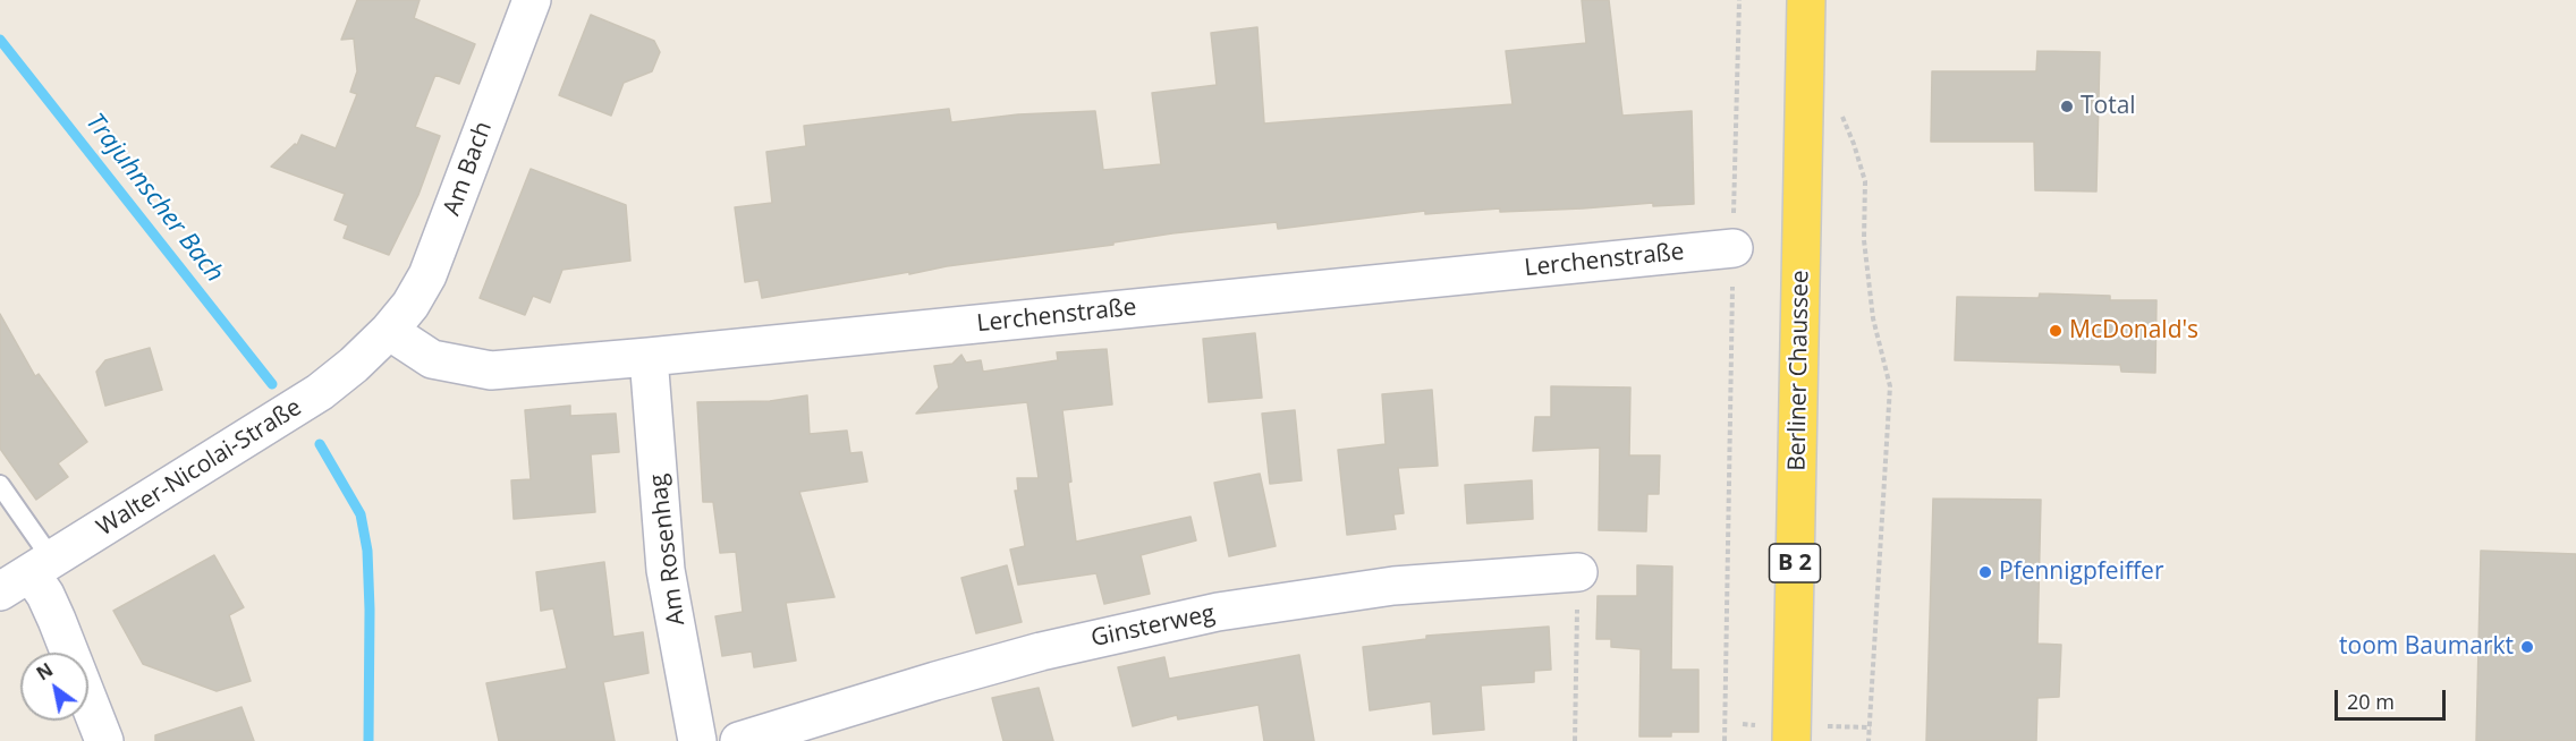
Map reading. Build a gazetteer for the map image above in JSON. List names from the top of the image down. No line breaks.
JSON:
{"streets":{"main road":["Berliner Chaussee","B 2"],"street":["Am Bach","Lerchenstraße","Walter-Nicolai-Straße","Am Rosenhag","Ginsterweg"]},"crossings":[["Am Bach","Lerchenstraße"],["Am Bach","Walter-Nicolai-Straße"],["Lerchenstraße","Walter-Nicolai-Straße"],["Lerchenstraße","Am Rosenhag"]],"water":["Trajuhnscher Bach"],"places":["Total","McDonald's","Pfennigpfeiffer","toom Baumarkt"],"scale_bar":"20 m","north":"top left"}
